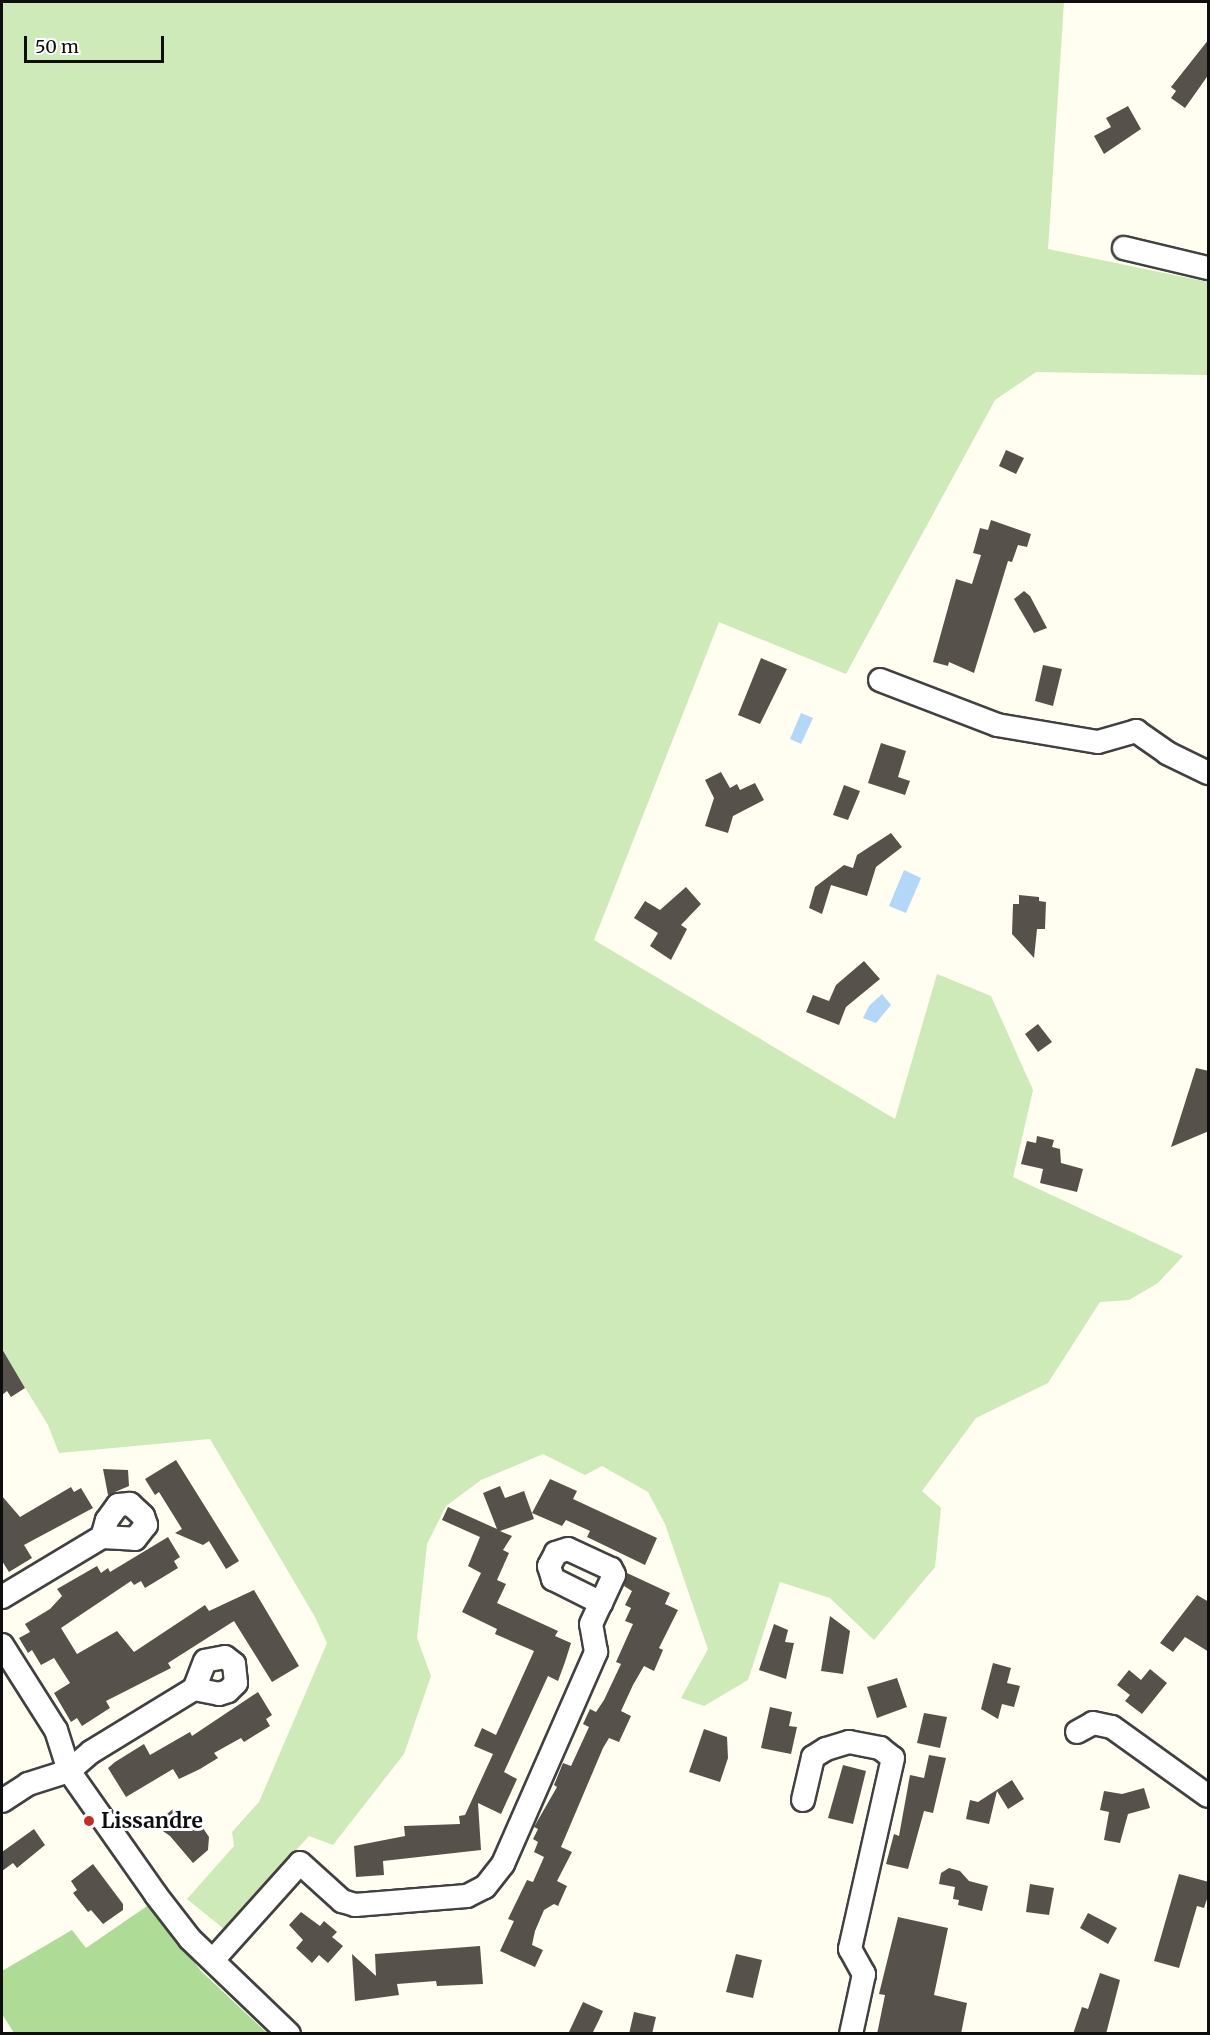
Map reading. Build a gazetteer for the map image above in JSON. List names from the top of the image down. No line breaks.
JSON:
{"places":["Lissandre"],"scale_bar":"50 m"}
